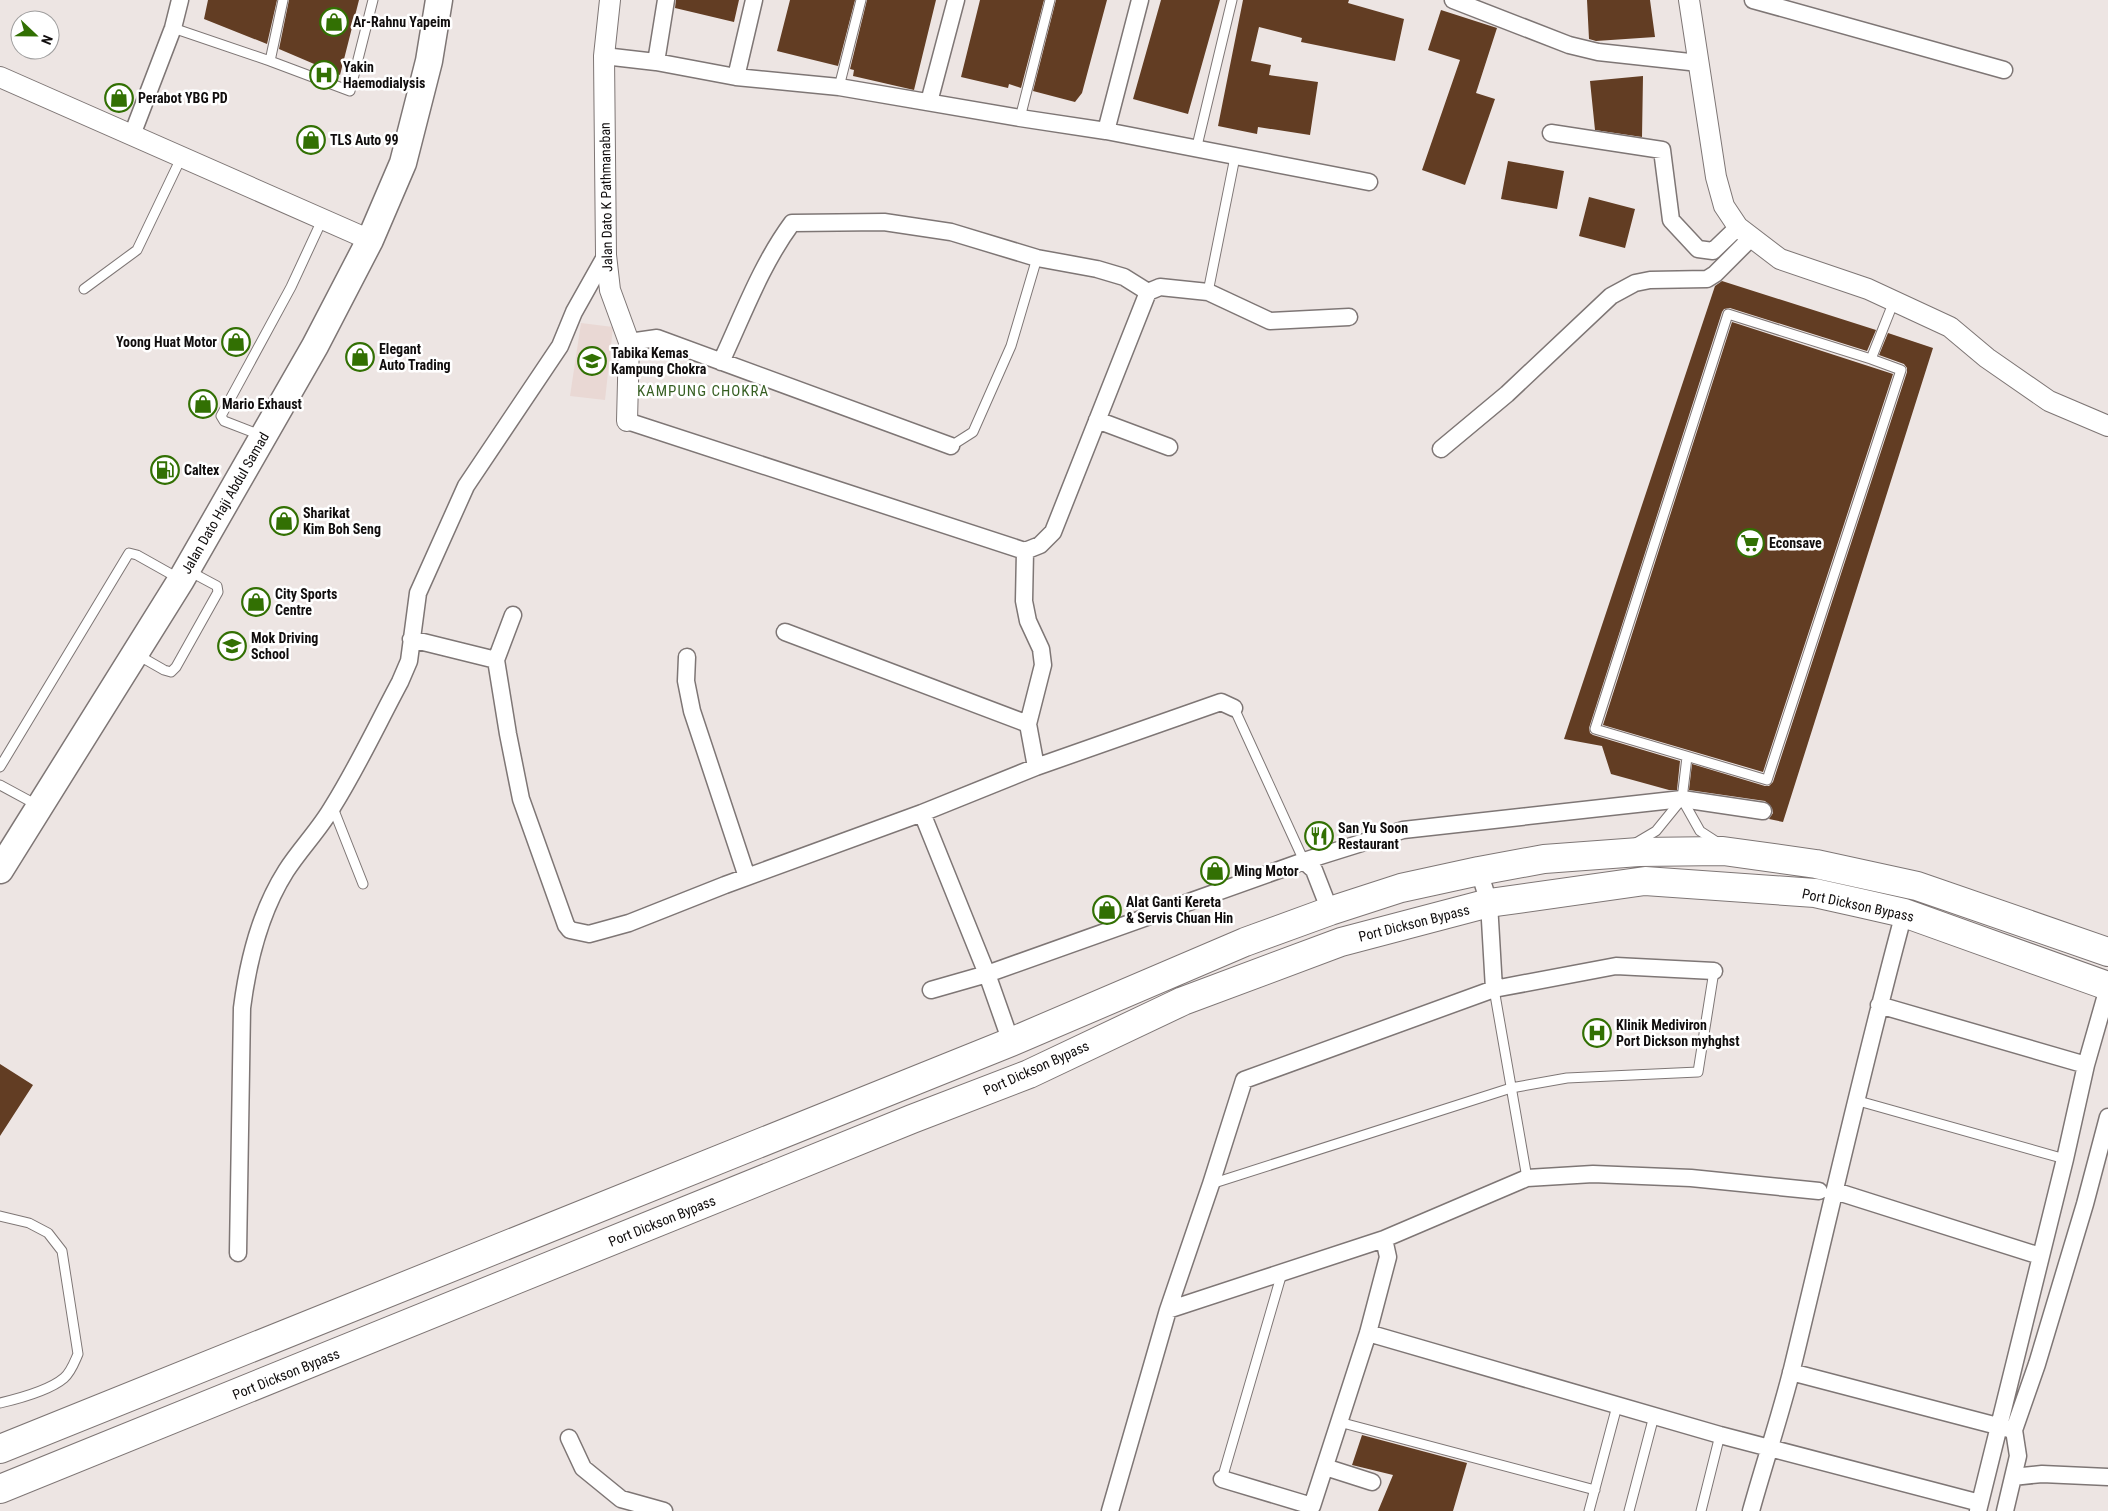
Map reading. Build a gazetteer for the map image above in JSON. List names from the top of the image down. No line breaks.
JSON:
{"streets":{"highway":["Port Dickson Bypass"],"main road":["Jalan Dato Haji Abdul Samad"],"street":["Jalan Dato K Pathmanaban"]},"districts":["KAMPUNG CHOKRA"],"places":{"shop":["Ar-Rahnu Yapeim","Perabot YBG PD","TLS Auto 99","Yoong Huat Motor","Elegant Auto Trading","Mario Exhaust","Sharikat Kim Boh Seng","City Sports Centre","Ming Motor","Alat Ganti Kereta & Servis Chuan Hin"],"hospital":["Yakin Haemodialysis","Klinik Mediviron Port Dickson myhghst"],"school or university":["Tabika Kemas Kampung Chokra","Mok Driving School"],"fuel station":["Caltex"],"supermarket":["Econsave"],"restaurant":["San Yu Soon Restaurant"]},"north":"right"}
